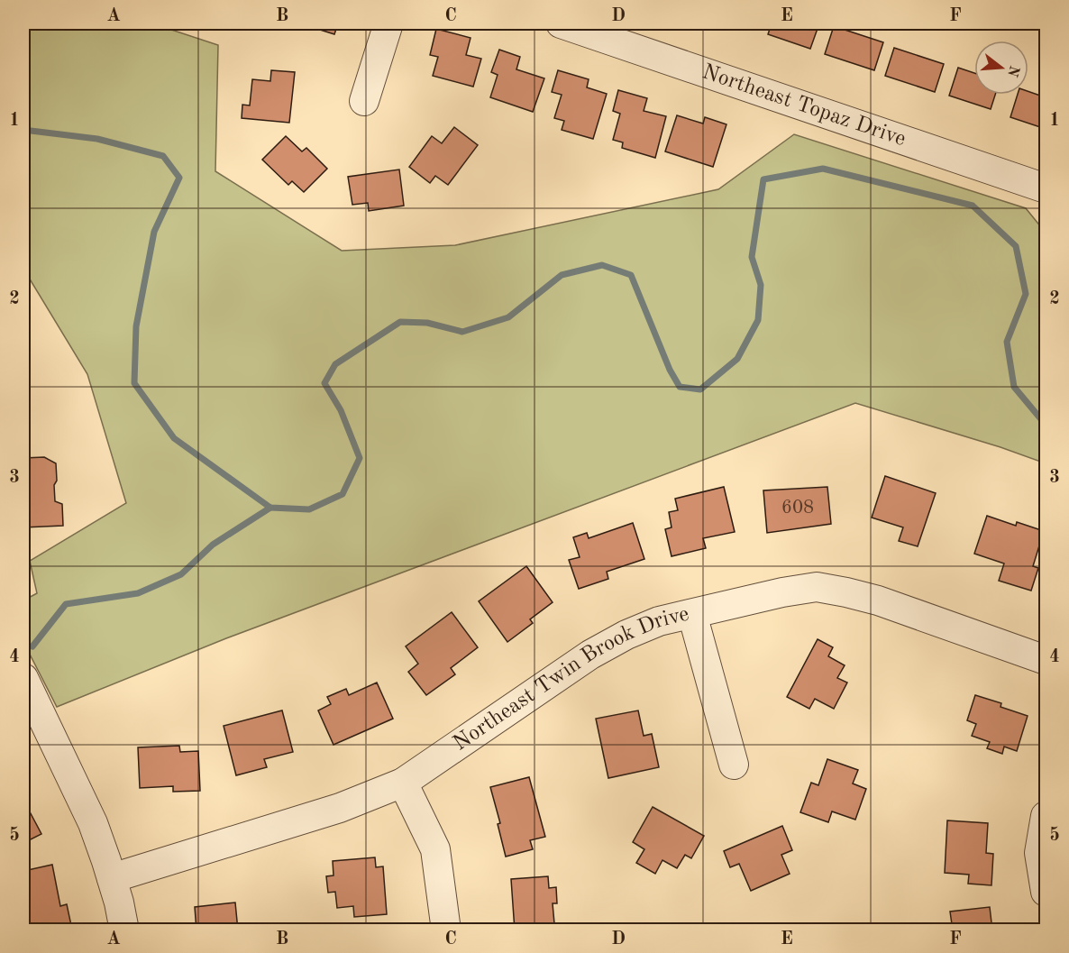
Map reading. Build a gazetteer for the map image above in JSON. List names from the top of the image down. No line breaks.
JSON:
{"streets":{"street":["Northeast Topaz Drive","Northeast Twin Brook Drive"]},"house_numbers":["608"],"north":"right","grid":{"columns":["A","B","C","D","E","F"],"rows":["1","2","3","4","5"]}}
